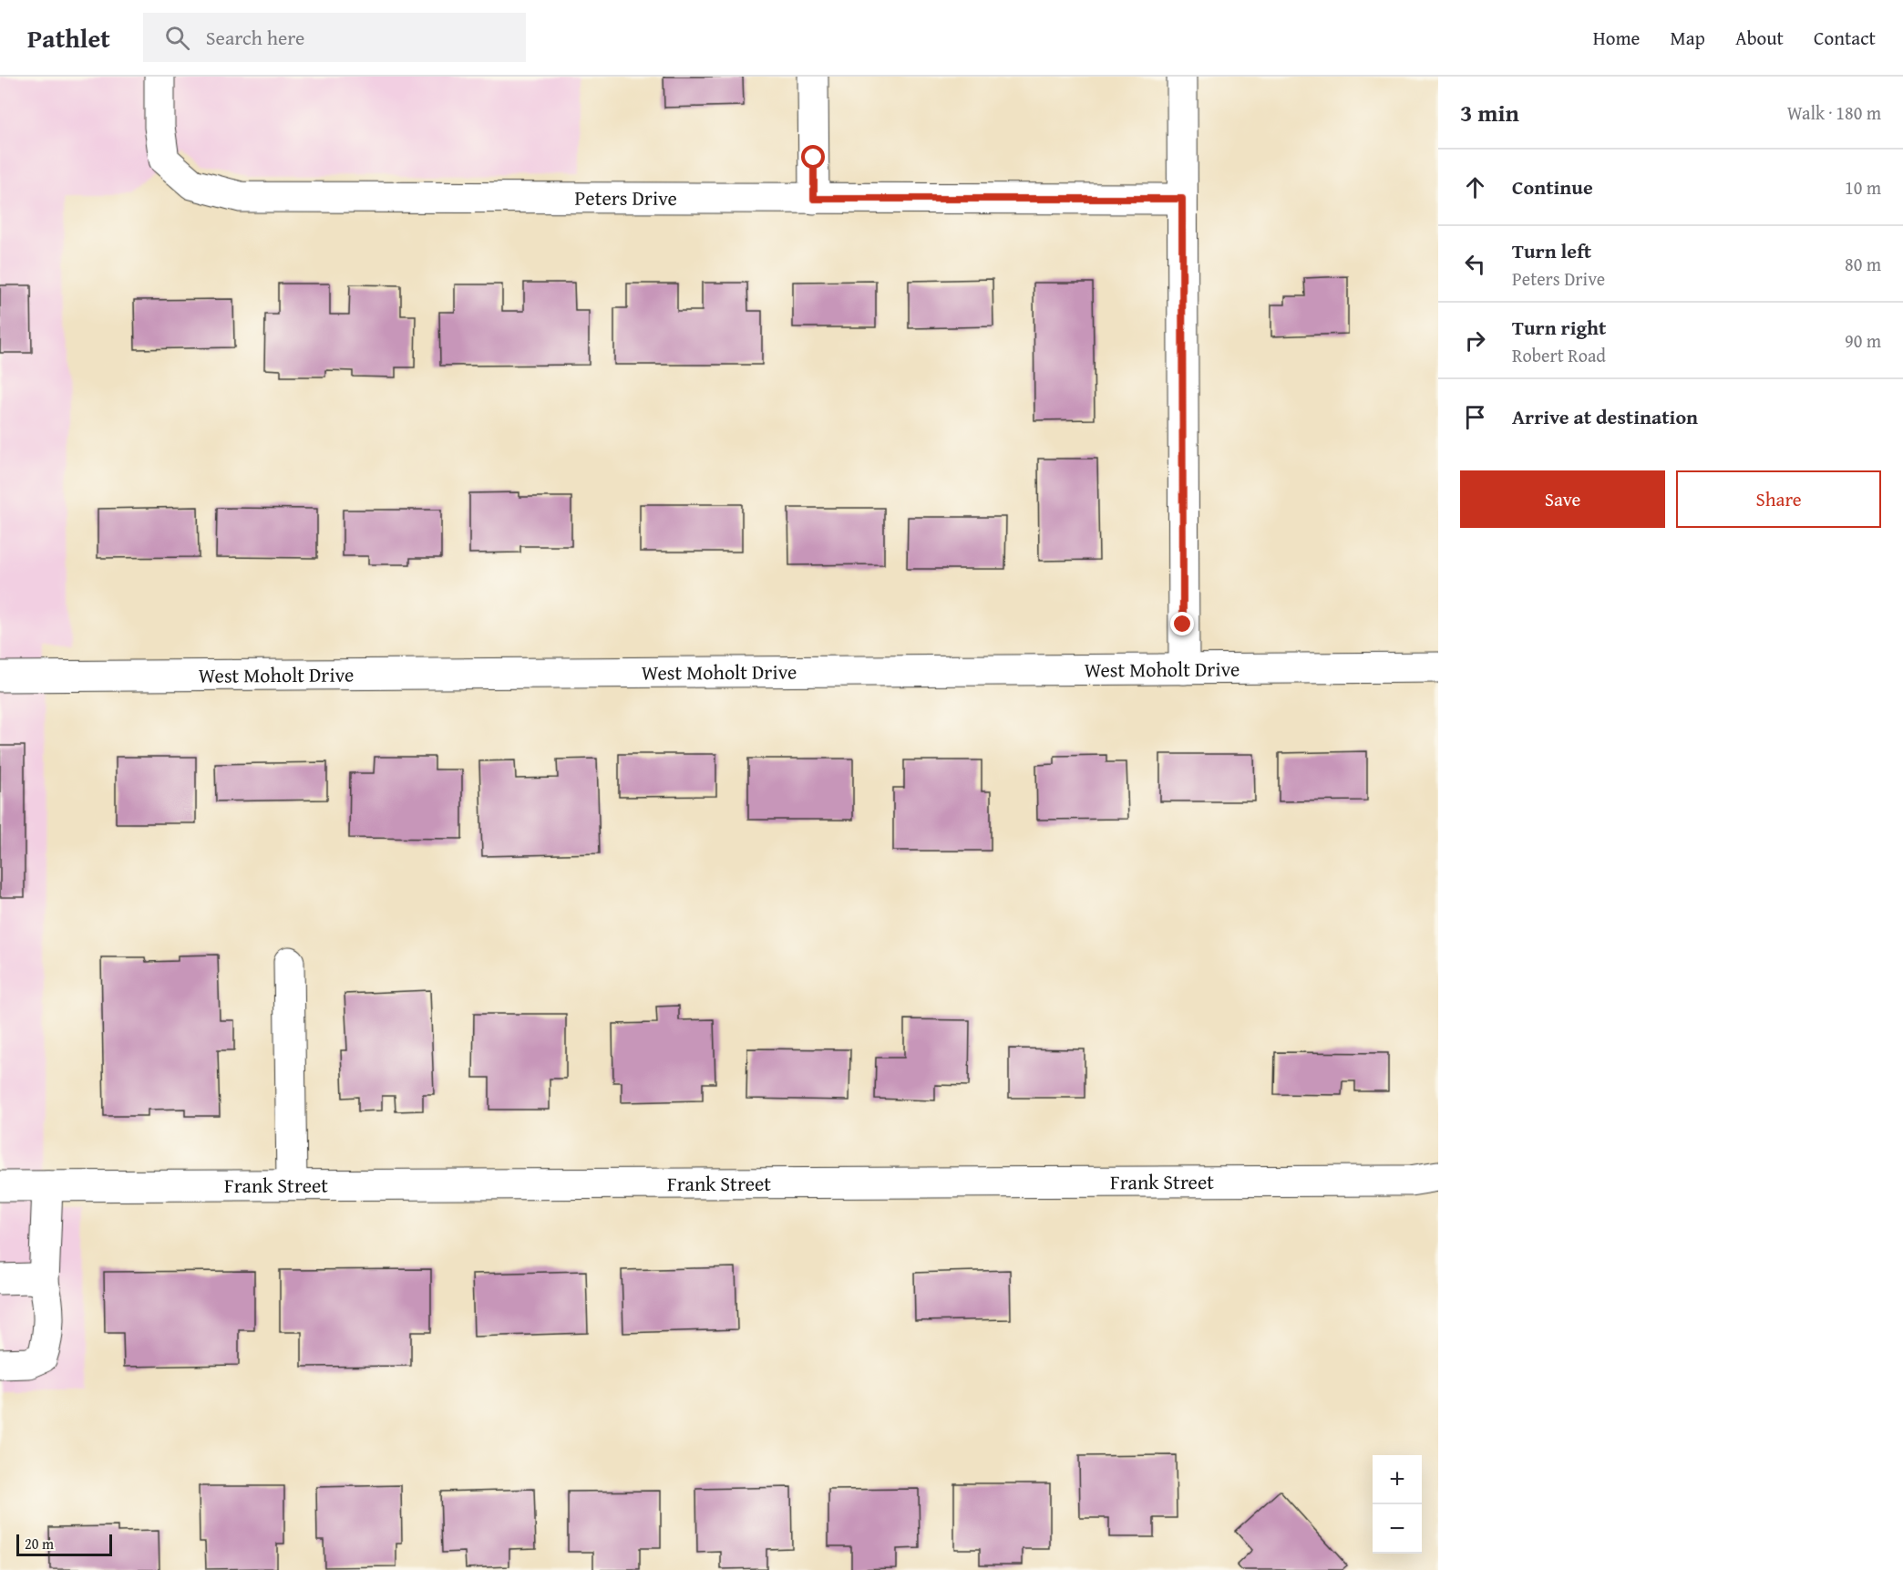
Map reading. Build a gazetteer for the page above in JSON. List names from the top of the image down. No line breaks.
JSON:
{"streets":{"street":["Peters Drive","West Moholt Drive","Frank Street"]},"scale_bar":"20 m","page":{"header":"Pathlet","search":"Search here","nav":["Home","Map","About","Contact"],"heading":["3 min","Walk · 180 m"],"list":[["Continue","10 m"],["Turn left","Peters Drive","80 m"],["Turn right","Robert Road","90 m"],"Arrive at destination"],"buttons":["Save","Share"],"map_buttons":["+","−"],"scale":"20 m"}}
